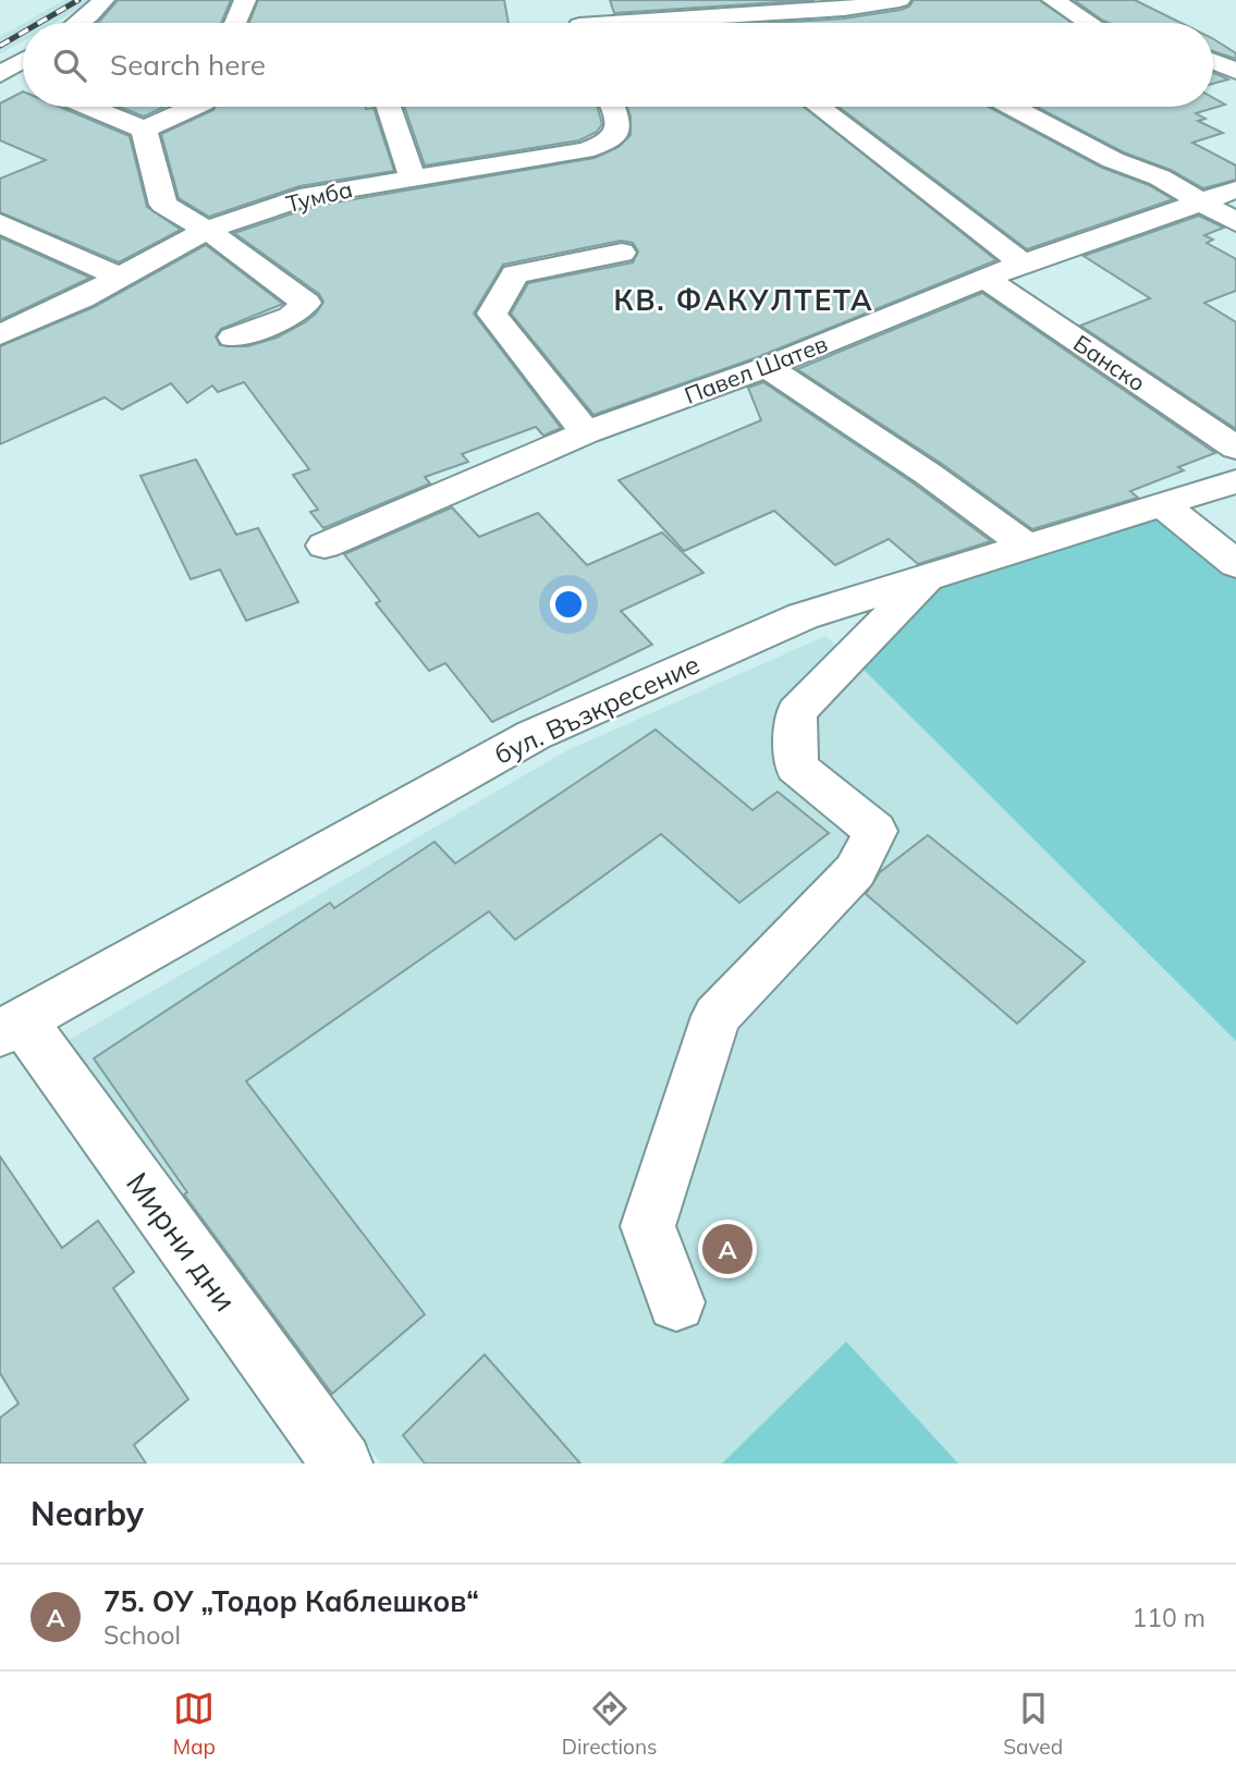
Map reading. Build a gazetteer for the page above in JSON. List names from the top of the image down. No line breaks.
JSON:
{"streets":{"street":["Тумба","Банско","Павел Шатев","бул. Възкресение","Мирни дни"]},"crossings":[["Банско","Павел Шатев"],["бул. Възкресение","Мирни дни"]],"districts":["КВ. ФАКУЛТЕТА"],"page":{"search":"Search here","pins":"A","heading":"Nearby","list":[{"mark":"A","name":"75. ОУ „Тодор Каблешков“","note":"School","value":"110 m"}],"nav":["Map","Directions","Saved"]}}
